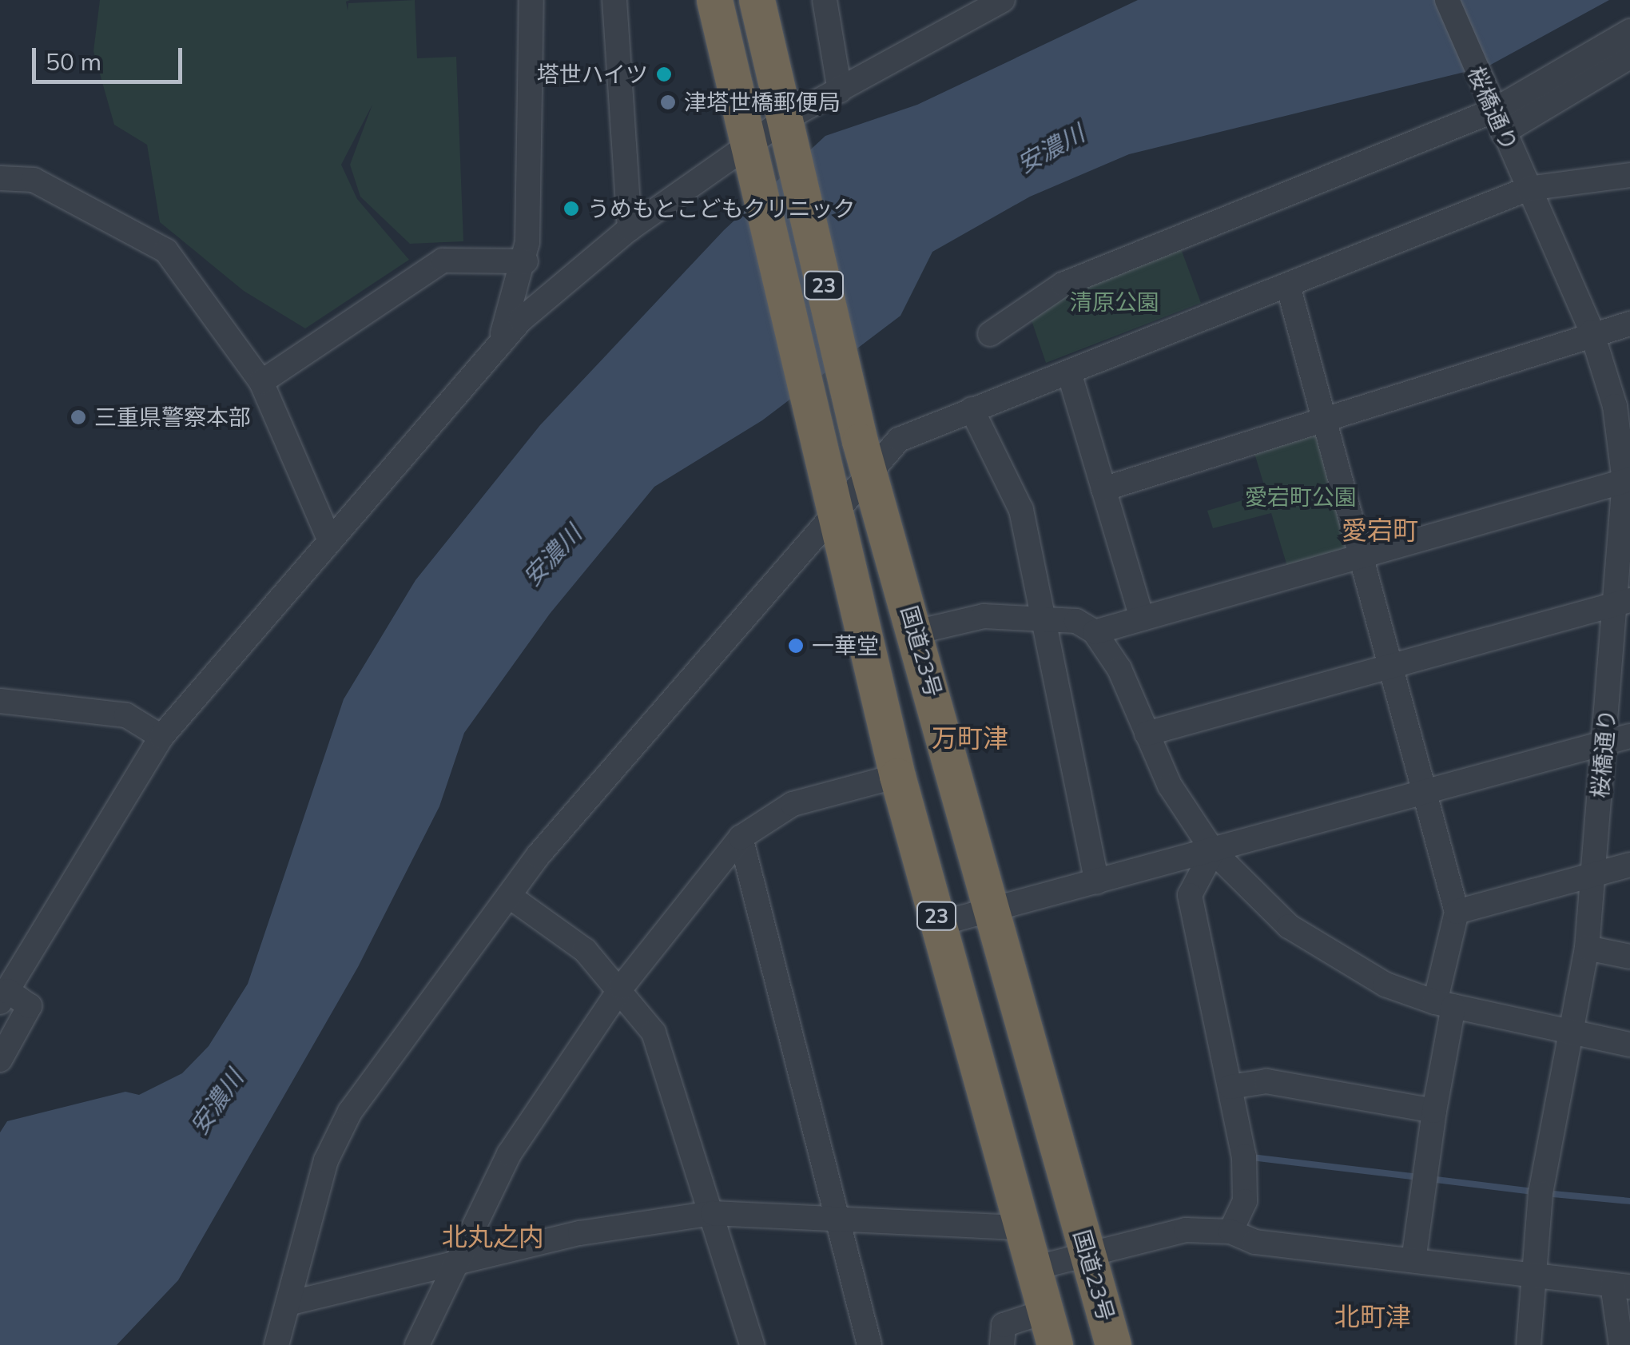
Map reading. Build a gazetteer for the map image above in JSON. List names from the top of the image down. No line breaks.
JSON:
{"streets":{"highway":["23","国道23号"],"street":["桜橋通り"]},"districts":["愛宕町","万町津","北丸之内","北町津"],"water":["安濃川"],"parks":["清原公園","愛宕町公園"],"places":["塔世ハイツ","津塔世橋郵便局","うめもとこどもクリニック","三重県警察本部","一華堂"],"scale_bar":"50 m"}
